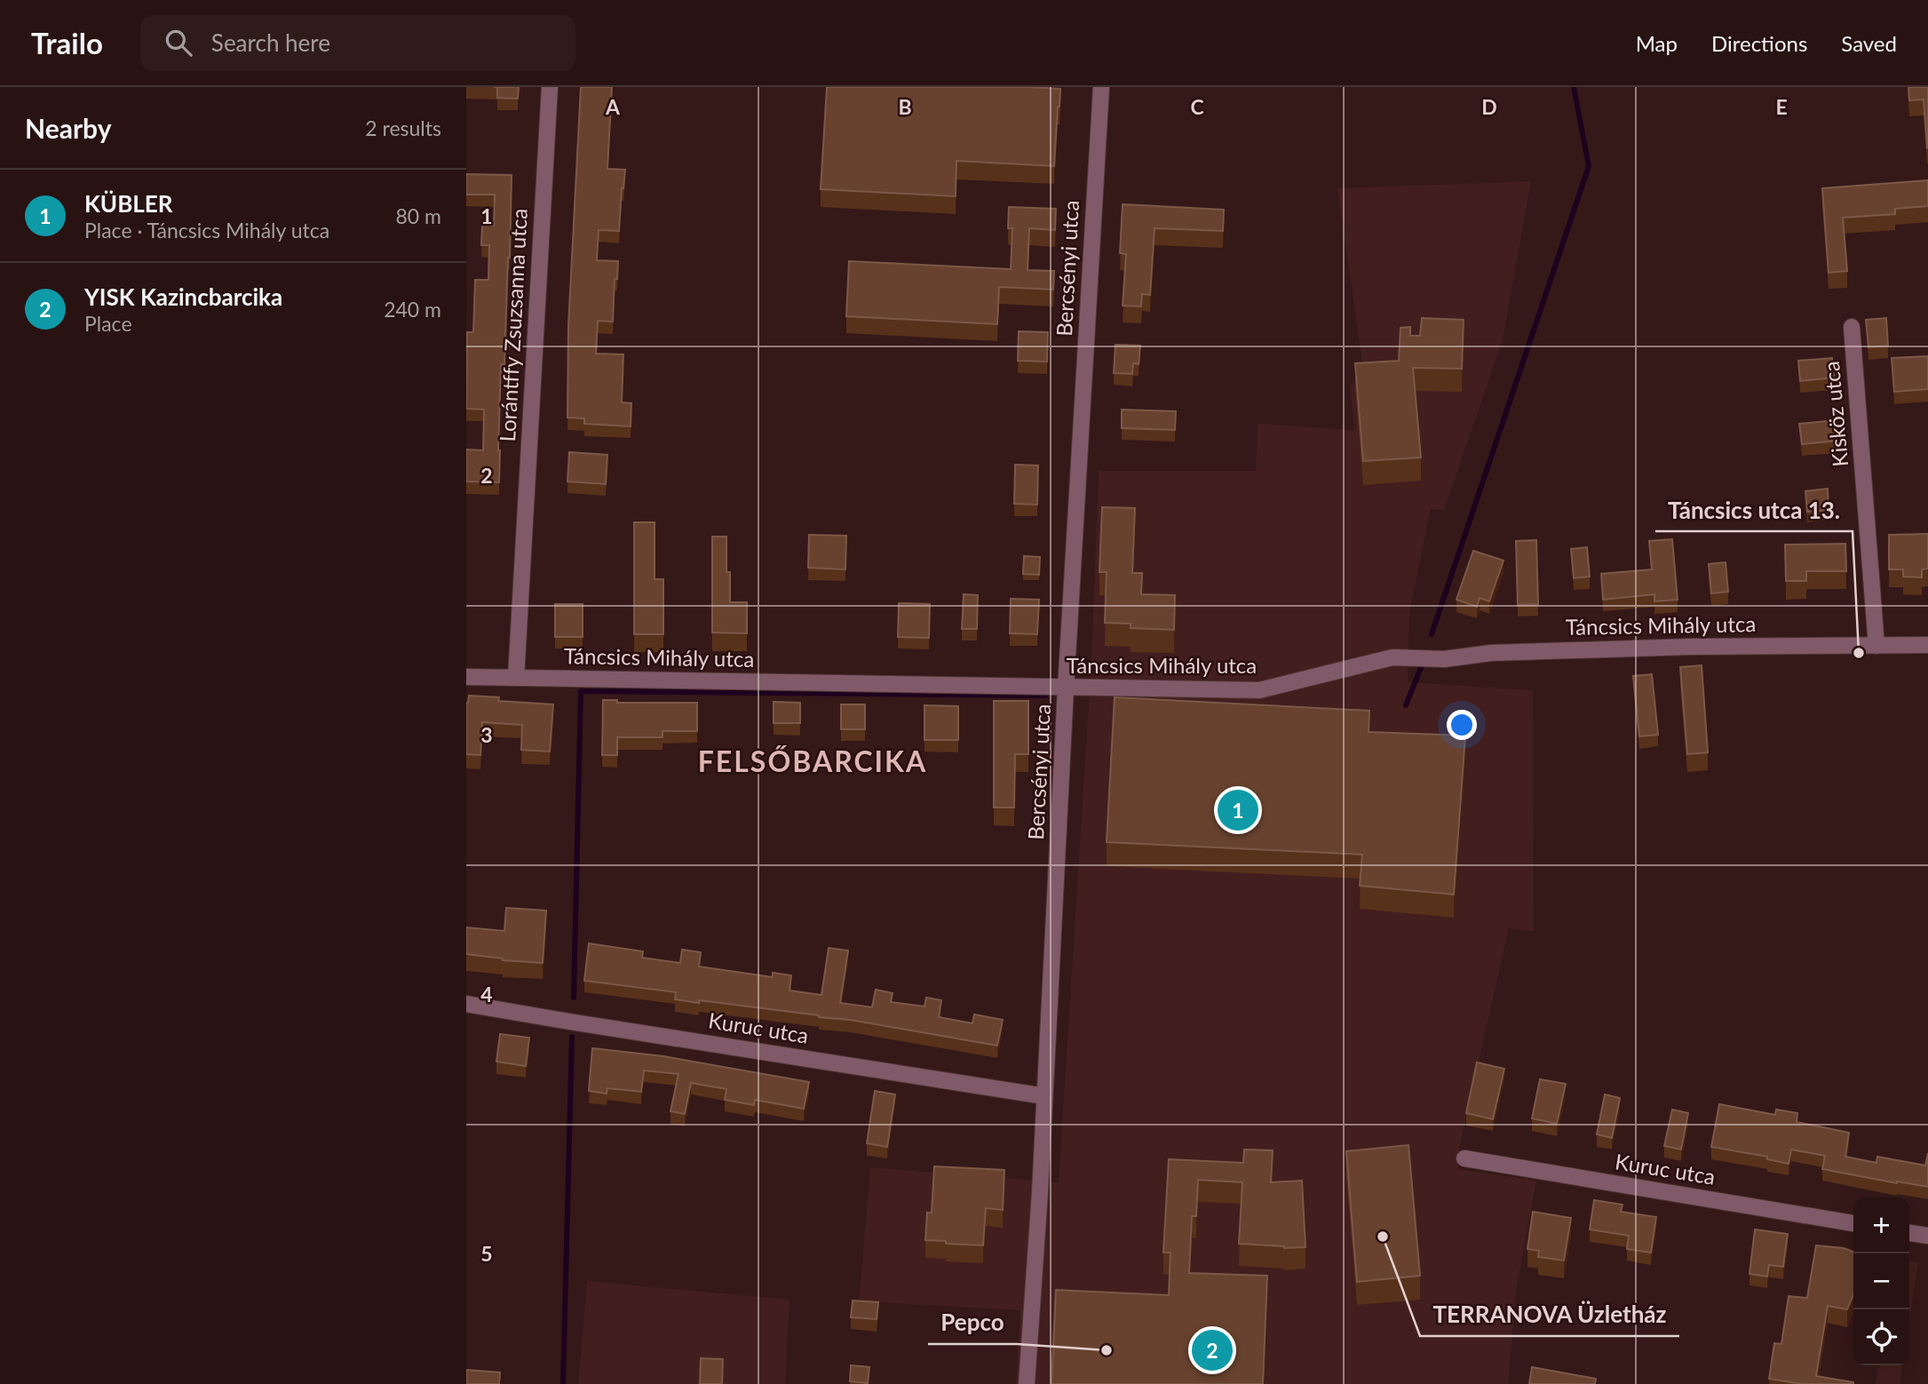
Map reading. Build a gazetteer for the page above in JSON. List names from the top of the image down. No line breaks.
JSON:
{"streets":{"street":["Bercsényi utca","Lorántffy Zsuzsanna utca","Kisköz utca","Táncsics Mihály utca","Kuruc utca"]},"crossings":[["Bercsényi utca","Táncsics Mihály utca"],["Bercsényi utca","Kuruc utca"],["Lorántffy Zsuzsanna utca","Táncsics Mihály utca"],["Kisköz utca","Táncsics Mihály utca"]],"districts":["FELSŐBARCIKA"],"places":["Táncsics utca 13.","TERRANOVA Üzletház","Pepco"],"page":{"header":"Trailo","search":"Search here","nav":["Map","Directions","Saved"],"heading":["Nearby","2 results"],"list":[{"mark":"1","name":"KÜBLER","note":"Place · Táncsics Mihály utca","value":"80 m"},{"mark":"2","name":"YISK Kazincbarcika","note":"Place","value":"240 m"}],"pins":["1","2"],"map_buttons":["+","−"]},"grid":{"columns":["A","B","C","D","E"],"rows":["1","2","3","4","5"]}}
